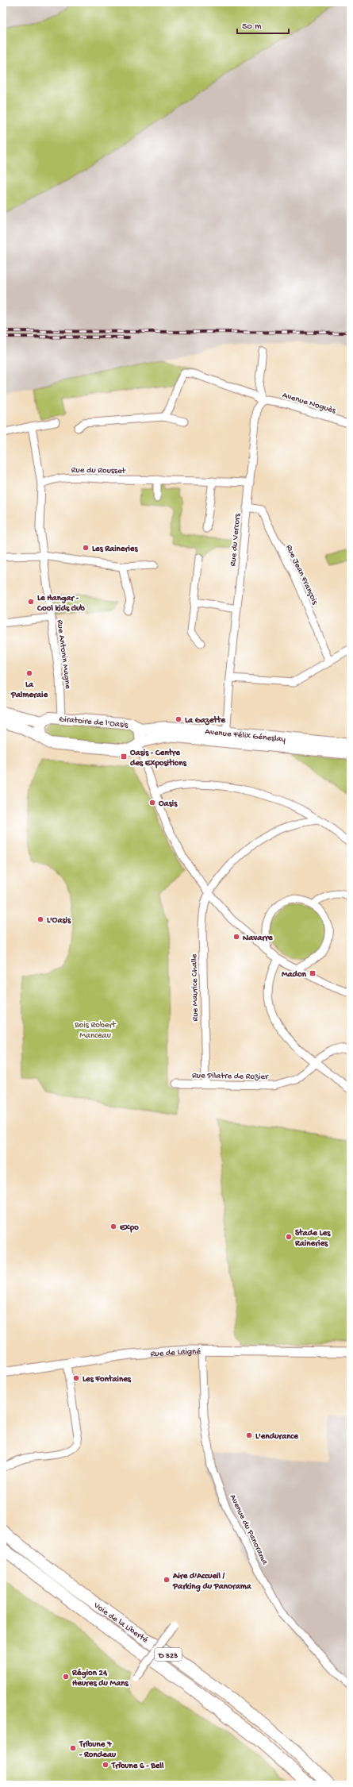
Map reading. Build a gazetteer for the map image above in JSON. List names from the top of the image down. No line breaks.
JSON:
{"streets":{"highway":["Voie de la Liberté","D 323"],"main road":["Giratoire de l'Oasis","Avenue Félix Géneslay"],"street":["Avenue Noguès","Rue du Rousset","Rue du Vercors","Rue Jean François","Rue Antonin Magne","Rue Maurice Challe","Rue Pilatre de Rozier","Rue de Laigné","Avenue du Panorama"]},"crossings":[["Avenue Noguès","Rue du Vercors"],["Rue du Rousset","Rue du Vercors"],["Rue du Rousset","Rue Antonin Magne"],["Rue du Vercors","Rue Jean François"],["Rue du Vercors","Avenue Félix Géneslay"],["Rue Antonin Magne","Giratoire de l'Oasis"],["Giratoire de l'Oasis","Avenue Félix Géneslay"],["Rue Maurice Challe","Rue Pilatre de Rozier"],["Rue de Laigné","Avenue du Panorama"]],"parks":["Bois Robert Manceau"],"places":{"other":["Les Raineries","Le Hangar - Cool kids club","La Palmeraie","La Gazette","Oasis","L'Oasis","Navarre","Expo","Stade Les Raineries","Les Fontaines","L'endurance","Aire d'Accueil / Parking du Panorama","Région 24 Heures du Mans","Tribune 7 - Rondeau","Tribune 6 - Bell"],"transit":["Oasis - Centre des Expositions","Madon"]},"scale_bar":"50 m"}
